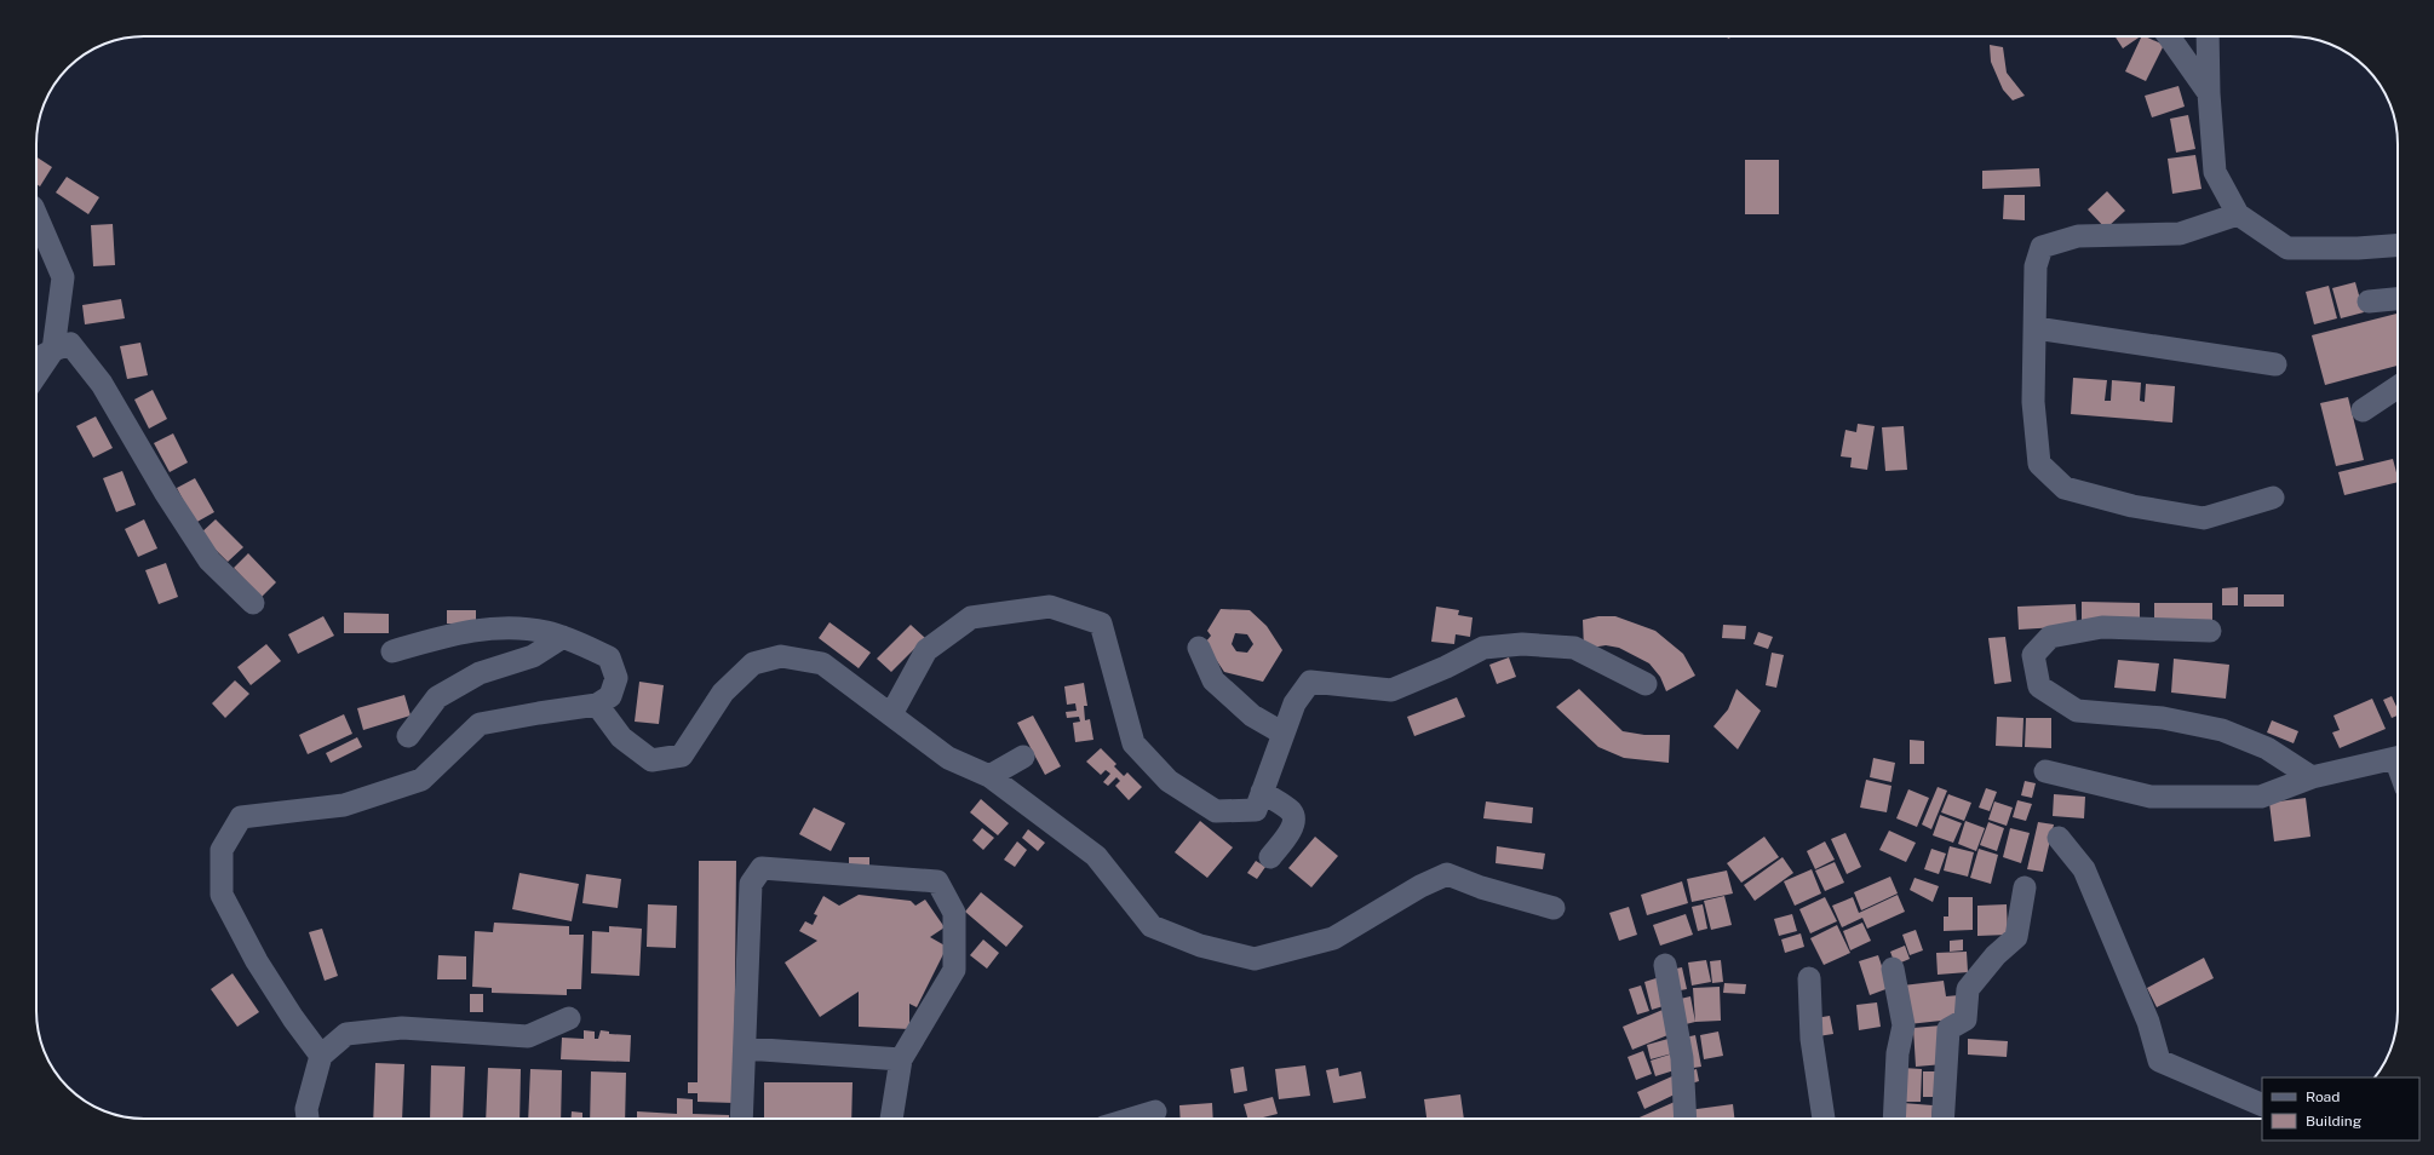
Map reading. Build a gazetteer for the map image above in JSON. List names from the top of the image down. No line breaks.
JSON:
{"legend":["Road","Building"]}
